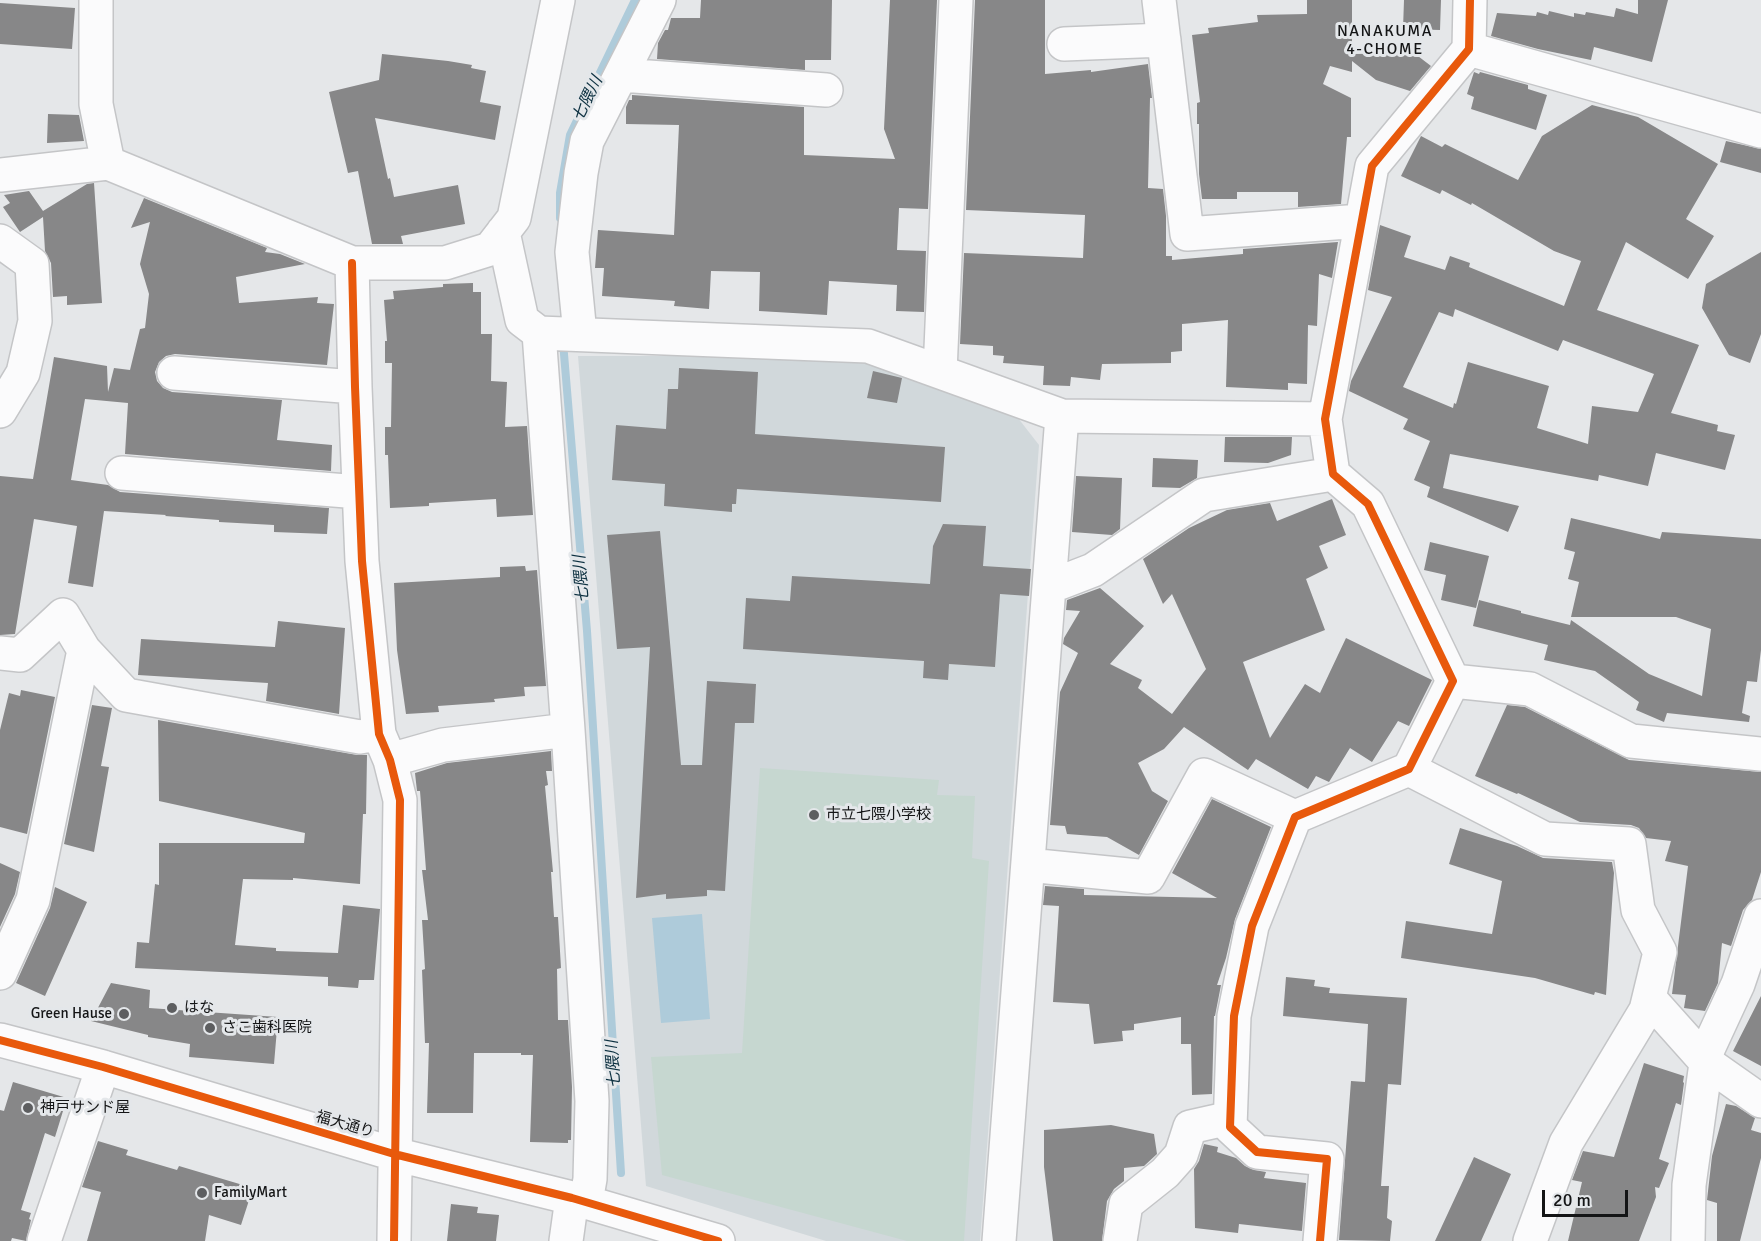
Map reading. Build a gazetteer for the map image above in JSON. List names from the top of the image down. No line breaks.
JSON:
{"streets":{"street":["福大通り"]},"districts":["NANAKUMA 4-CHOME"],"water":["七隈川"],"places":["市立七隈小学校","はな","Green Hause","さこ歯科医院","神戸サンド屋","FamilyMart"],"scale_bar":"20 m"}
